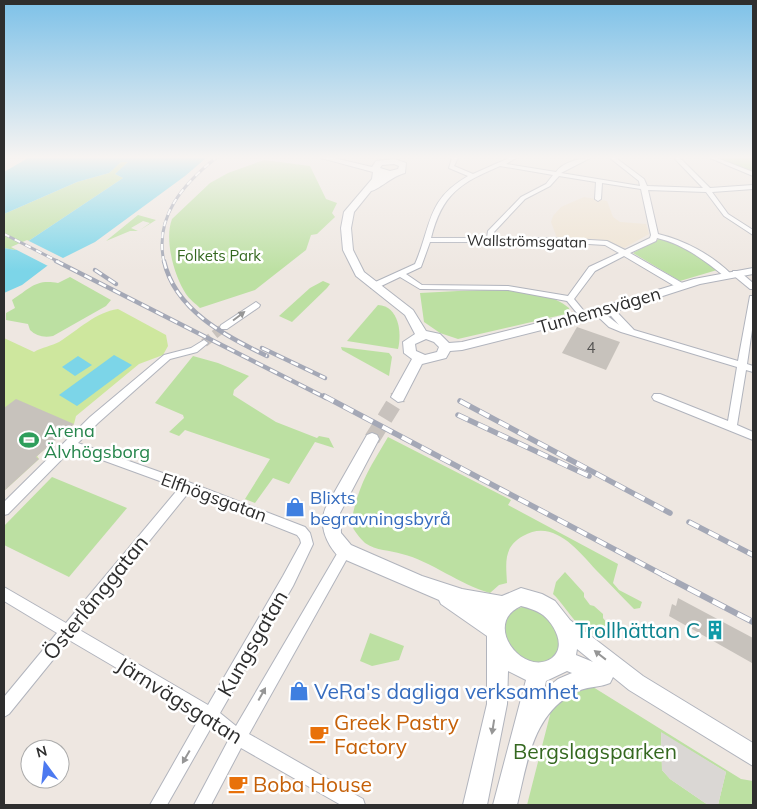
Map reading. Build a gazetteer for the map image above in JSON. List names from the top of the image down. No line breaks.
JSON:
{"streets":{"street":["Wallströmsgatan","Tunhemsvägen","Elfhögsgatan","Österlånggatan","Kungsgatan","Järnvägsgatan"]},"crossings":[["Wallströmsgatan","Tunhemsvägen"],["Elfhögsgatan","Österlånggatan"],["Elfhögsgatan","Kungsgatan"],["Österlånggatan","Järnvägsgatan"],["Kungsgatan","Järnvägsgatan"]],"parks":["Folkets Park","Bergslagsparken"],"places":{"sports":["Arena Älvhögsborg"],"shop":["Blixts begravningsbyrå","VeRa's dagliga verksamhet"],"building":["Trollhättan C"],"cafe":["Greek Pastry Factory","Boba House"]},"house_numbers":["4"],"north":"top"}
